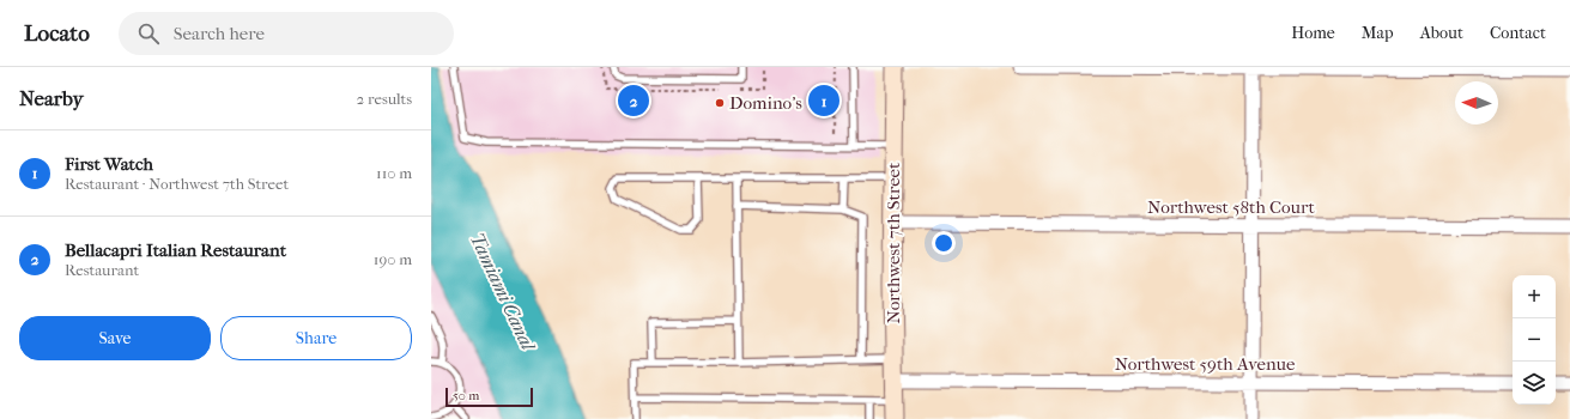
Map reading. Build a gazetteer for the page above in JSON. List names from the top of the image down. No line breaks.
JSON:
{"streets":{"main road":["Northwest 7th Street"],"street":["Northwest 58th Court","Northwest 59th Avenue"]},"crossings":[["Northwest 58th Court","Northwest 7th Street"],["Northwest 7th Street","Northwest 59th Avenue"]],"water":["Tamiami Canal"],"places":["Domino's"],"scale_bar":"50 m","north":"left","page":{"header":"Locato","search":"Search here","nav":["Home","Map","About","Contact"],"heading":["Nearby","2 results"],"pins":["1","2"],"list":[{"mark":"1","name":"First Watch","note":"Restaurant · Northwest 7th Street","value":"110 m"},{"mark":"2","name":"Bellacapri Italian Restaurant","note":"Restaurant","value":"190 m"}],"map_buttons":["+","−"],"buttons":["Save","Share"],"scale":"50 m"}}
